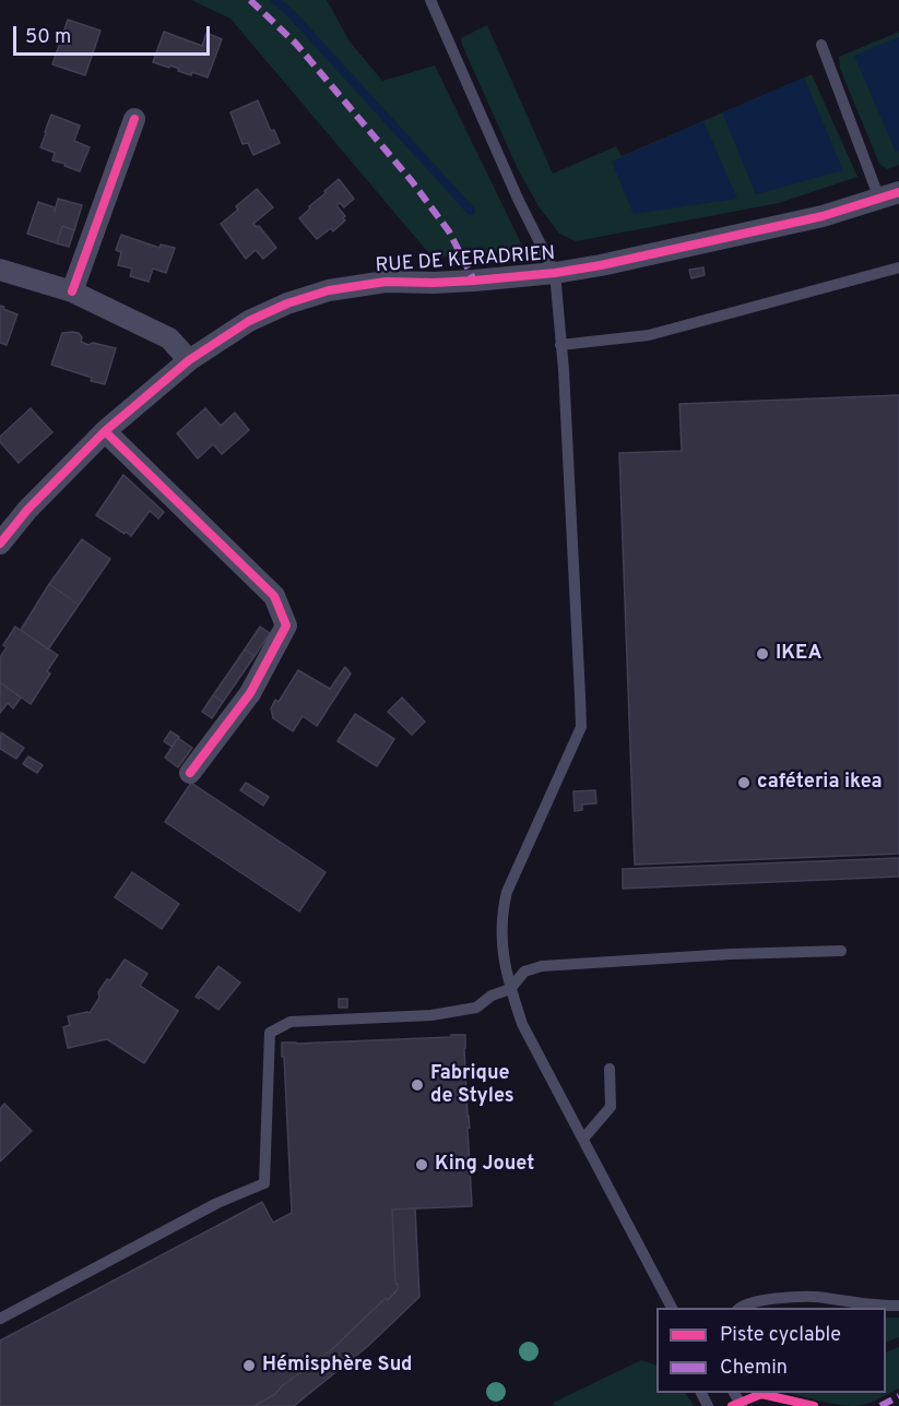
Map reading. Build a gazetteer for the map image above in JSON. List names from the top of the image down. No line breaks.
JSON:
{"streets":{"street":["RUE DE KERADRIEN"]},"places":["IKEA","caféteria ikea","Fabrique de Styles","King Jouet","Hémisphère Sud"],"legend":["Piste cyclable","Chemin"],"scale_bar":"50 m"}
